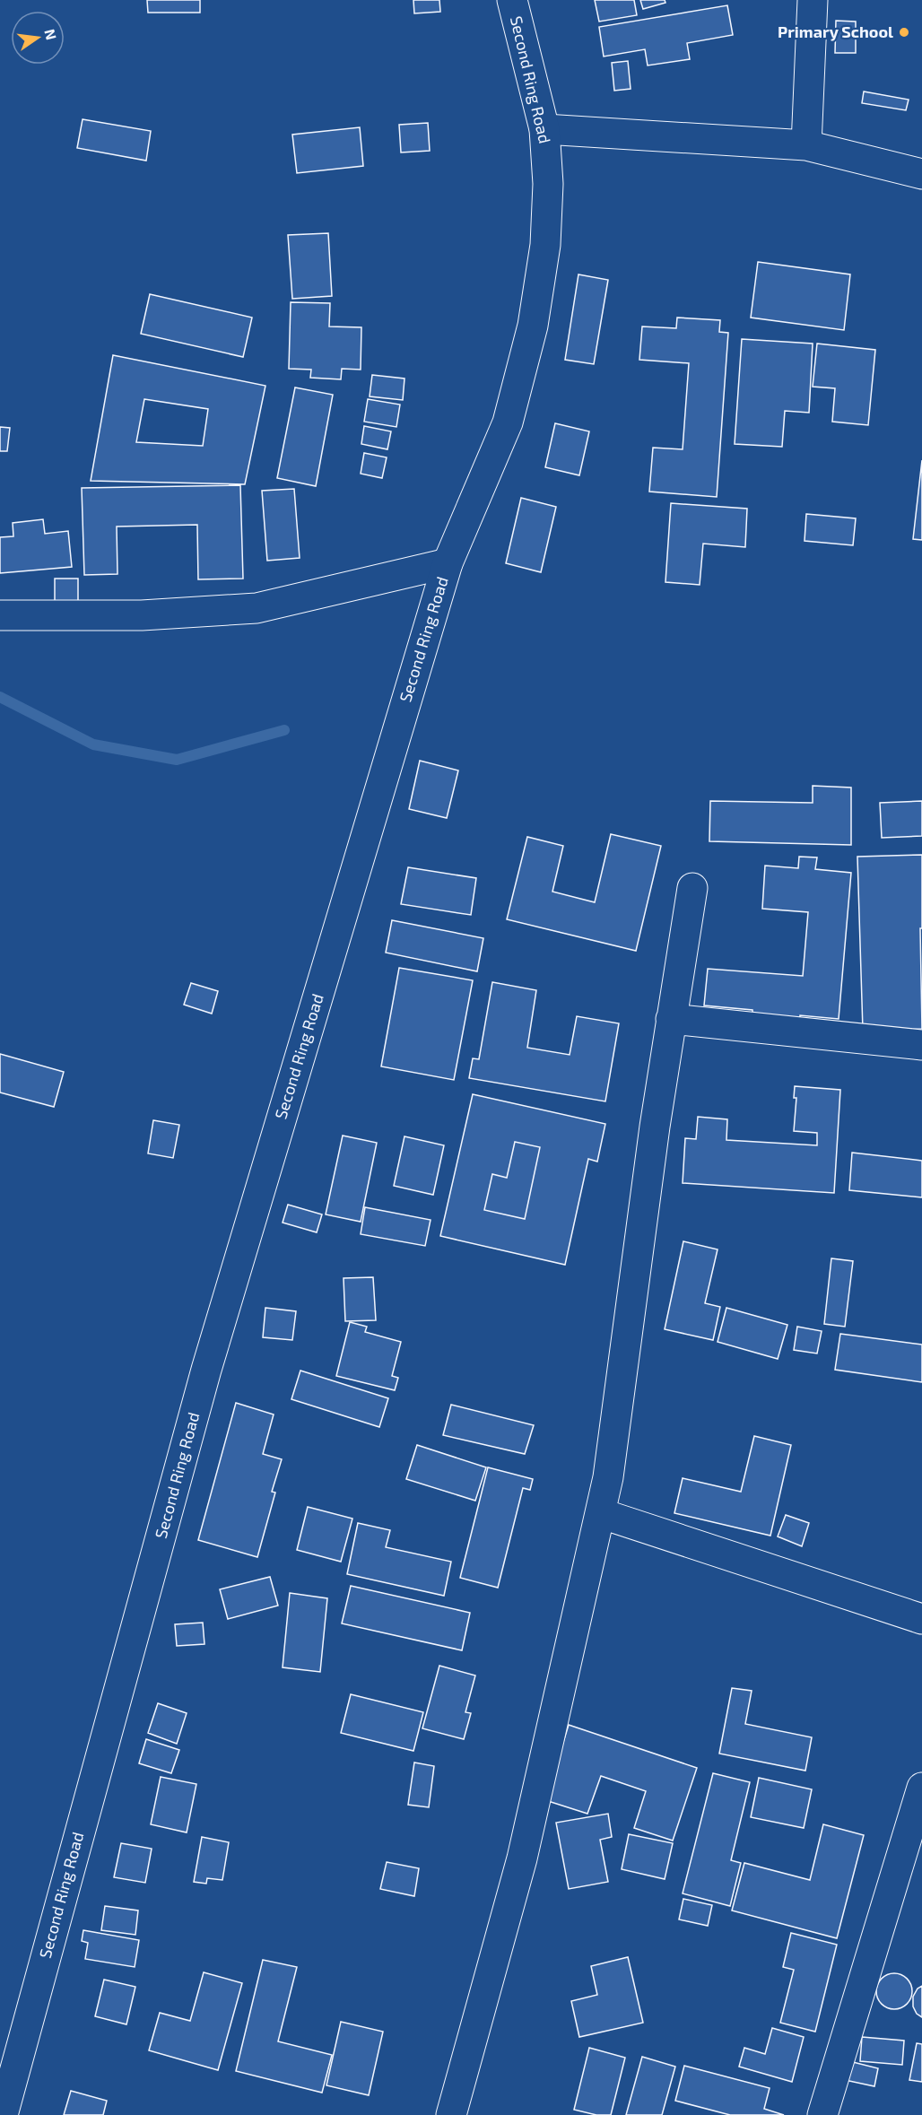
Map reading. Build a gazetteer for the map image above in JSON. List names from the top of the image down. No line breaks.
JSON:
{"streets":{"street":["Second Ring Road"]},"places":["Primary School"],"north":"right"}
